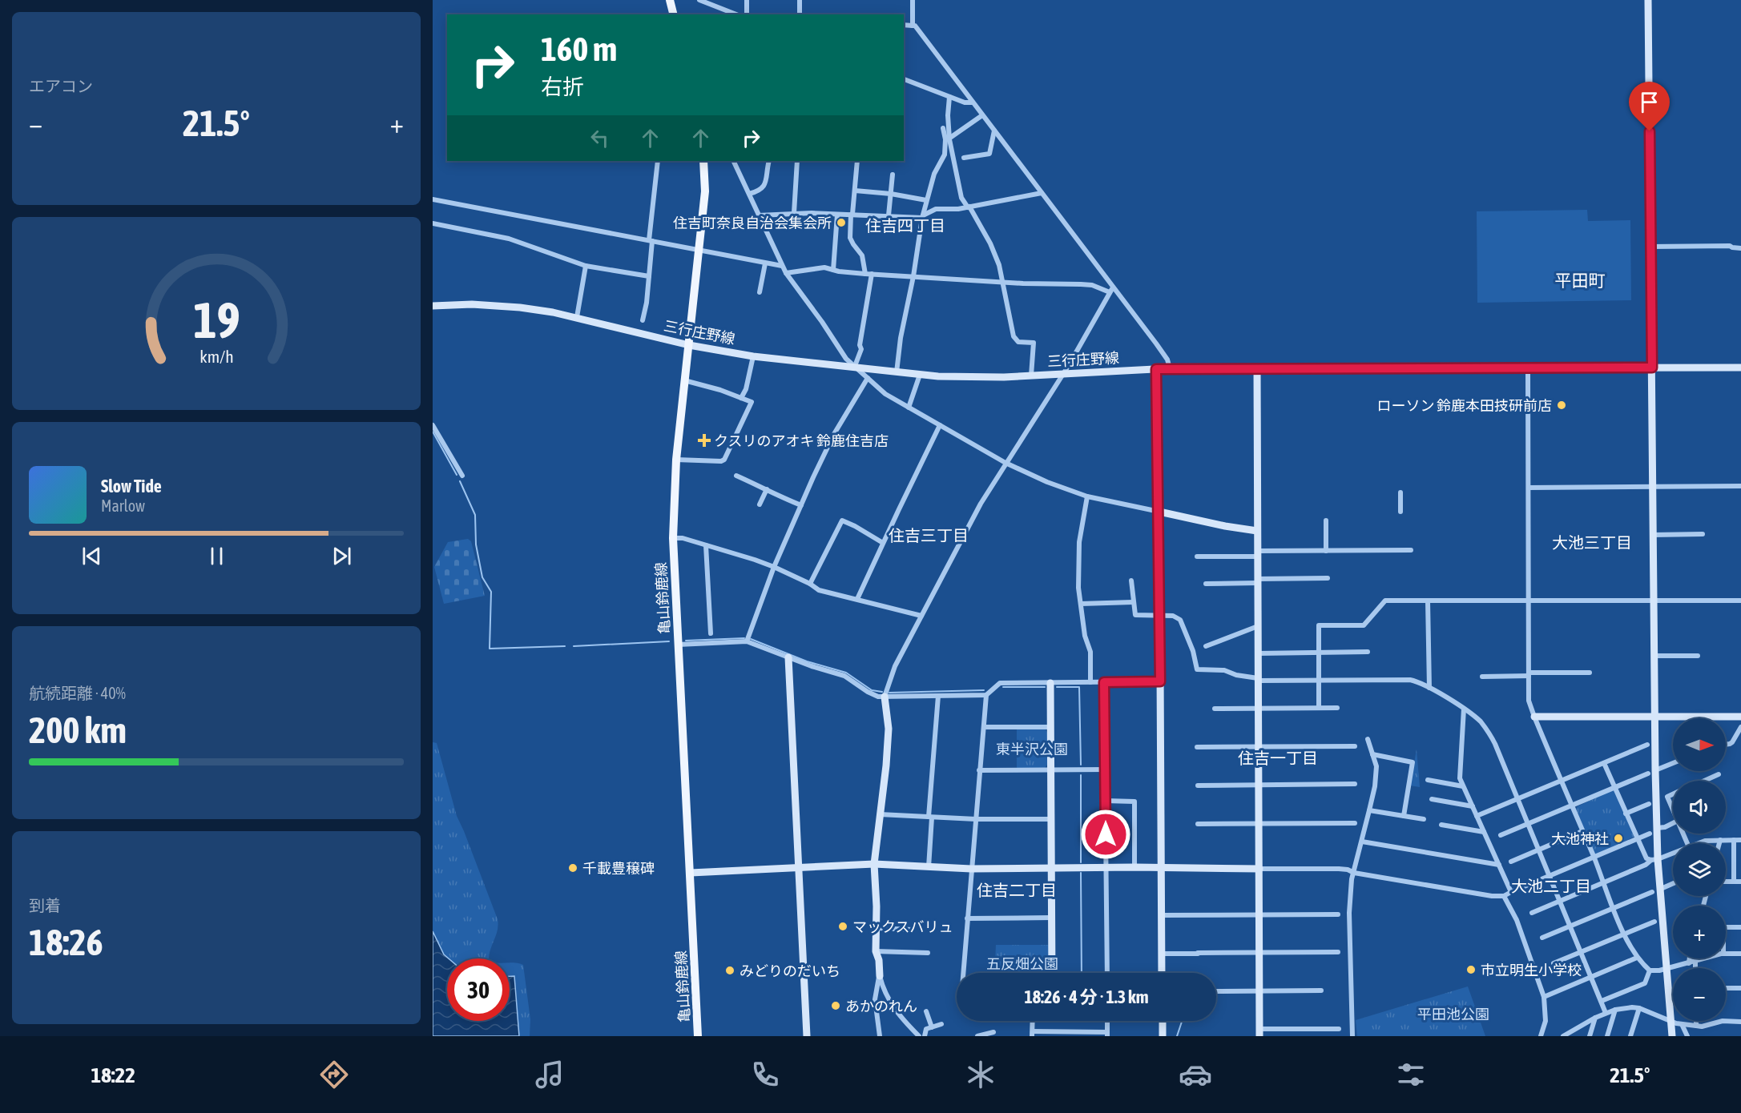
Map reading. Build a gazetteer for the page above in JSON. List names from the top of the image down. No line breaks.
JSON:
{"streets":{"main road":["亀山鈴鹿線"],"street":["三行庄野線"]},"crossings":[["三行庄野線","亀山鈴鹿線"]],"districts":["住吉四丁目","平田町","住吉三丁目","大池三丁目","住吉一丁目","大池二丁目","住吉二丁目"],"parks":["東半沢公園","五反畑公園","平田池公園"],"places":{"other":["住吉町奈良自治会集会所","ローソン 鈴鹿本田技研前店","大池神社","千載豊穣碑","マックスバリュ","市立明生小学校","みどりのだいち","あかのれん"],"health":["クスリのアオキ 鈴鹿住吉店"]},"north":"right","page":{"tile":["エアコン",["航続距離 · 40%","200 km"],["到着","18:26"]],"turn":["160 m","右折"],"heat":["−","21.5°","+"],"song":["Slow Tide","Marlow"],"map_buttons":["+","−"],"limit":"30","trip":"18:26 · 4 分 · 1.3 km","tabs":["18:22","21.5°"],"gauge":["19","km/h"]}}
